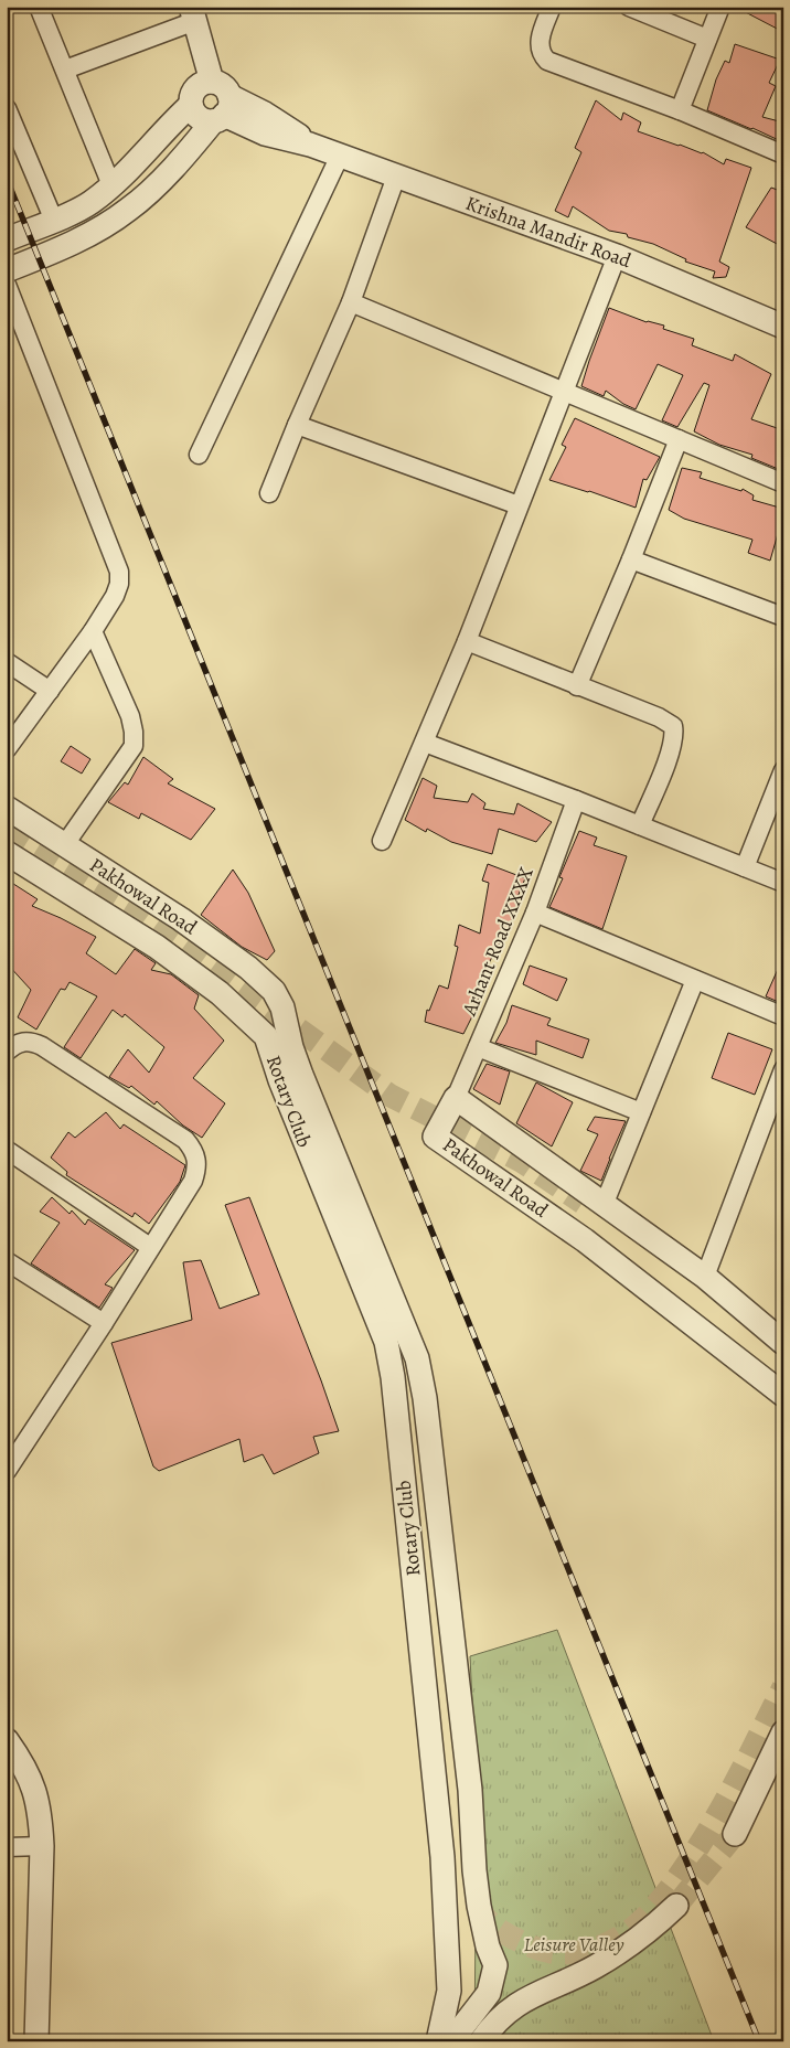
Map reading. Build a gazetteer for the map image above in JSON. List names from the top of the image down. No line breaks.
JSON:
{"streets":{"street":["Krishna Mandir Road","Pakhowal Road","Arhant Road XXXX","Rotary Club"]},"crossings":[["Pakhowal Road","Arhant Road XXXX"],["Pakhowal Road","Rotary Club"]],"parks":["Leisure Valley"]}
